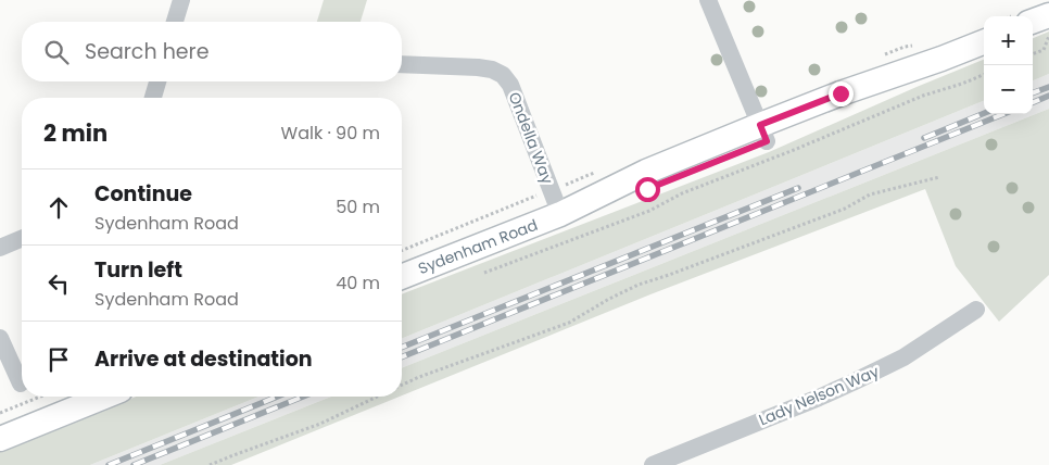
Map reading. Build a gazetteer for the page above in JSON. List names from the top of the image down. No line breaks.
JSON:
{"streets":{"street":["Ondella Way","Sydenham Road","Lady Nelson Way"]},"crossings":[["Ondella Way","Sydenham Road"]],"page":{"map_buttons":["+","−"],"search":"Search here","heading":["2 min","Walk · 90 m"],"list":[["Continue","Sydenham Road","50 m"],["Turn left","Sydenham Road","40 m"],"Arrive at destination"]}}
